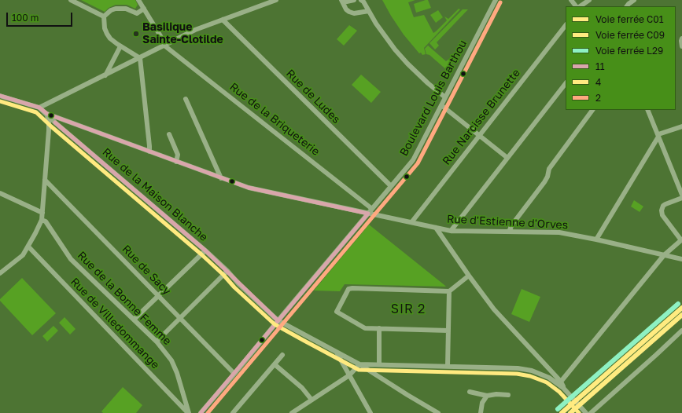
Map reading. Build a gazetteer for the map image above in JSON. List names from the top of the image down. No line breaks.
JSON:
{"streets":{"street":["Rue de Ludes","Boulevard Louis Barthou","Rue Narcisse Brunette","Rue de la Briqueterie","Rue de la Maison Blanche","Rue d'Estienne d'Orves","Rue de Sacy","Rue de la Bonne Femme","Rue de Villedommange"]},"crossings":[["Rue de Ludes","Boulevard Louis Barthou"],["Boulevard Louis Barthou","Rue de la Briqueterie"],["Boulevard Louis Barthou","Rue de la Maison Blanche"],["Boulevard Louis Barthou","Rue d'Estienne d'Orves"],["Boulevard Louis Barthou","Rue de Sacy"],["Rue Narcisse Brunette","Rue d'Estienne d'Orves"],["Rue de la Maison Blanche","Rue d'Estienne d'Orves"],["Rue de la Bonne Femme","Rue de Villedommange"]],"districts":["SIR 2"],"places":["Basilique Sainte-Clotilde"],"lines":["transit line 2","transit line 11","transit line 4","rail line L29","rail line C01","rail line C09"],"legend":["Voie ferrée C01","Voie ferrée C09","Voie ferrée L29","11","4","2"],"scale_bar":"100 m"}
